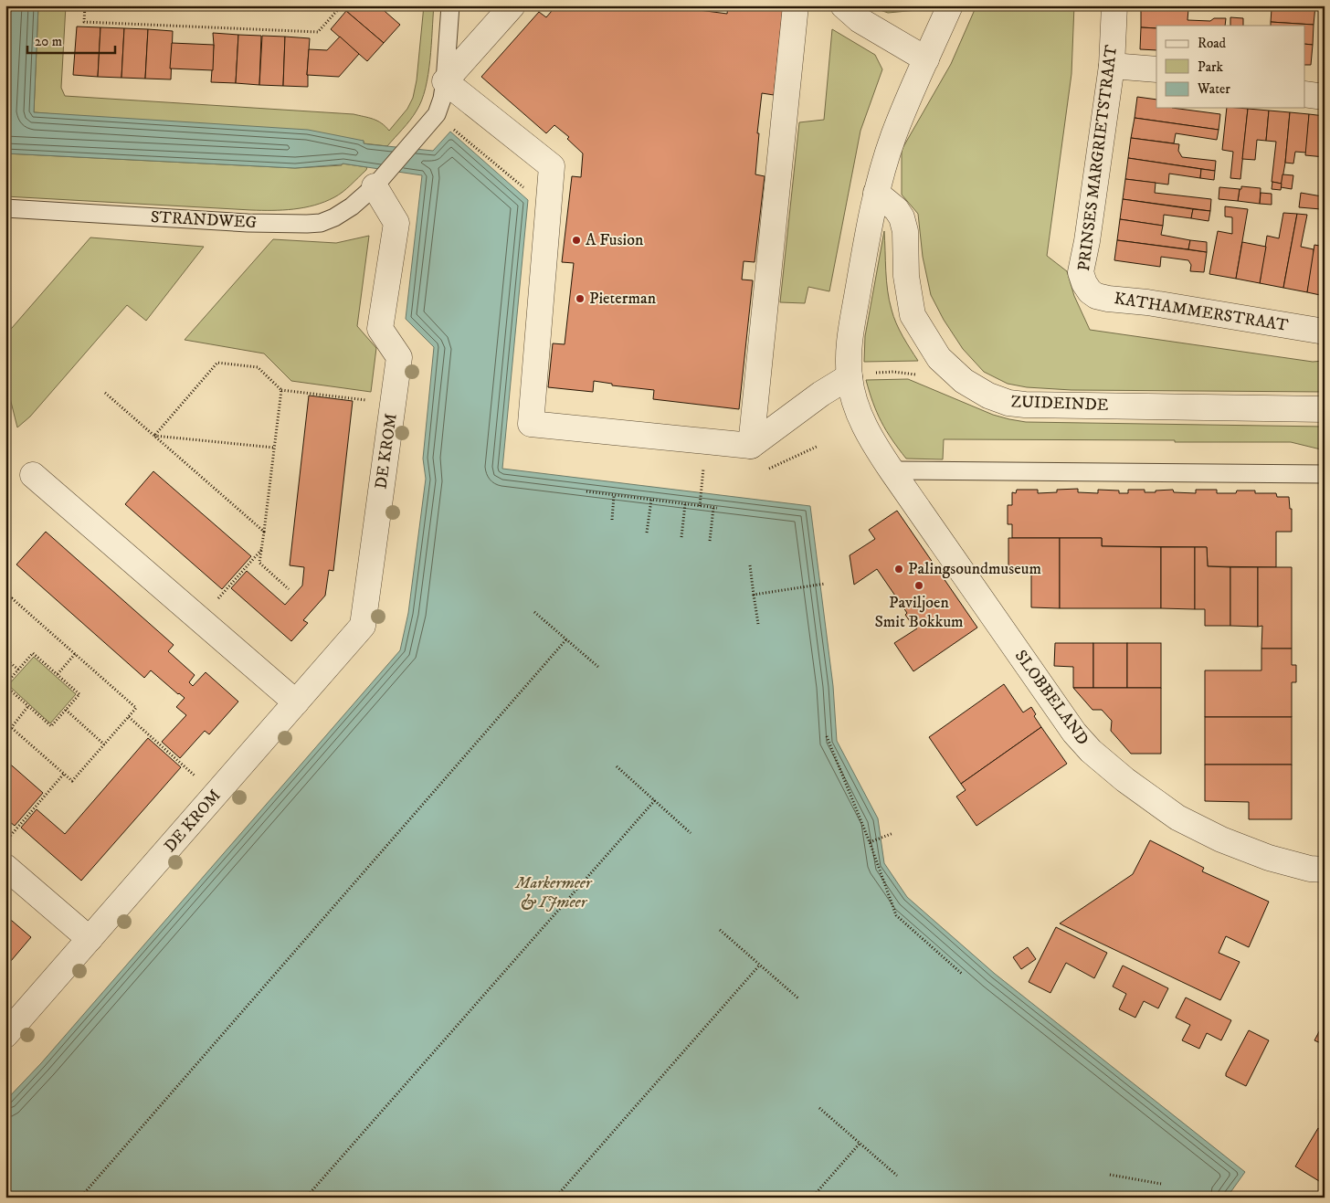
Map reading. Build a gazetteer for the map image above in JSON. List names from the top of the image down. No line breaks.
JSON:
{"streets":{"street":["PRINSES MARGRIETSTRAAT","KATHAMMERSTRAAT","ZUIDEINDE","DE KROM","SLOBBELAND"],"lane":["STRANDWEG"]},"crossings":[["PRINSES MARGRIETSTRAAT","KATHAMMERSTRAAT"],["STRANDWEG","DE KROM"],["ZUIDEINDE","SLOBBELAND"]],"parks":["Markermeer & IJmeer"],"places":["A Fusion","Pieterman","Palingsoundmuseum","Paviljoen Smit Bokkum"],"legend":["Road","Park","Water"],"scale_bar":"20 m"}
